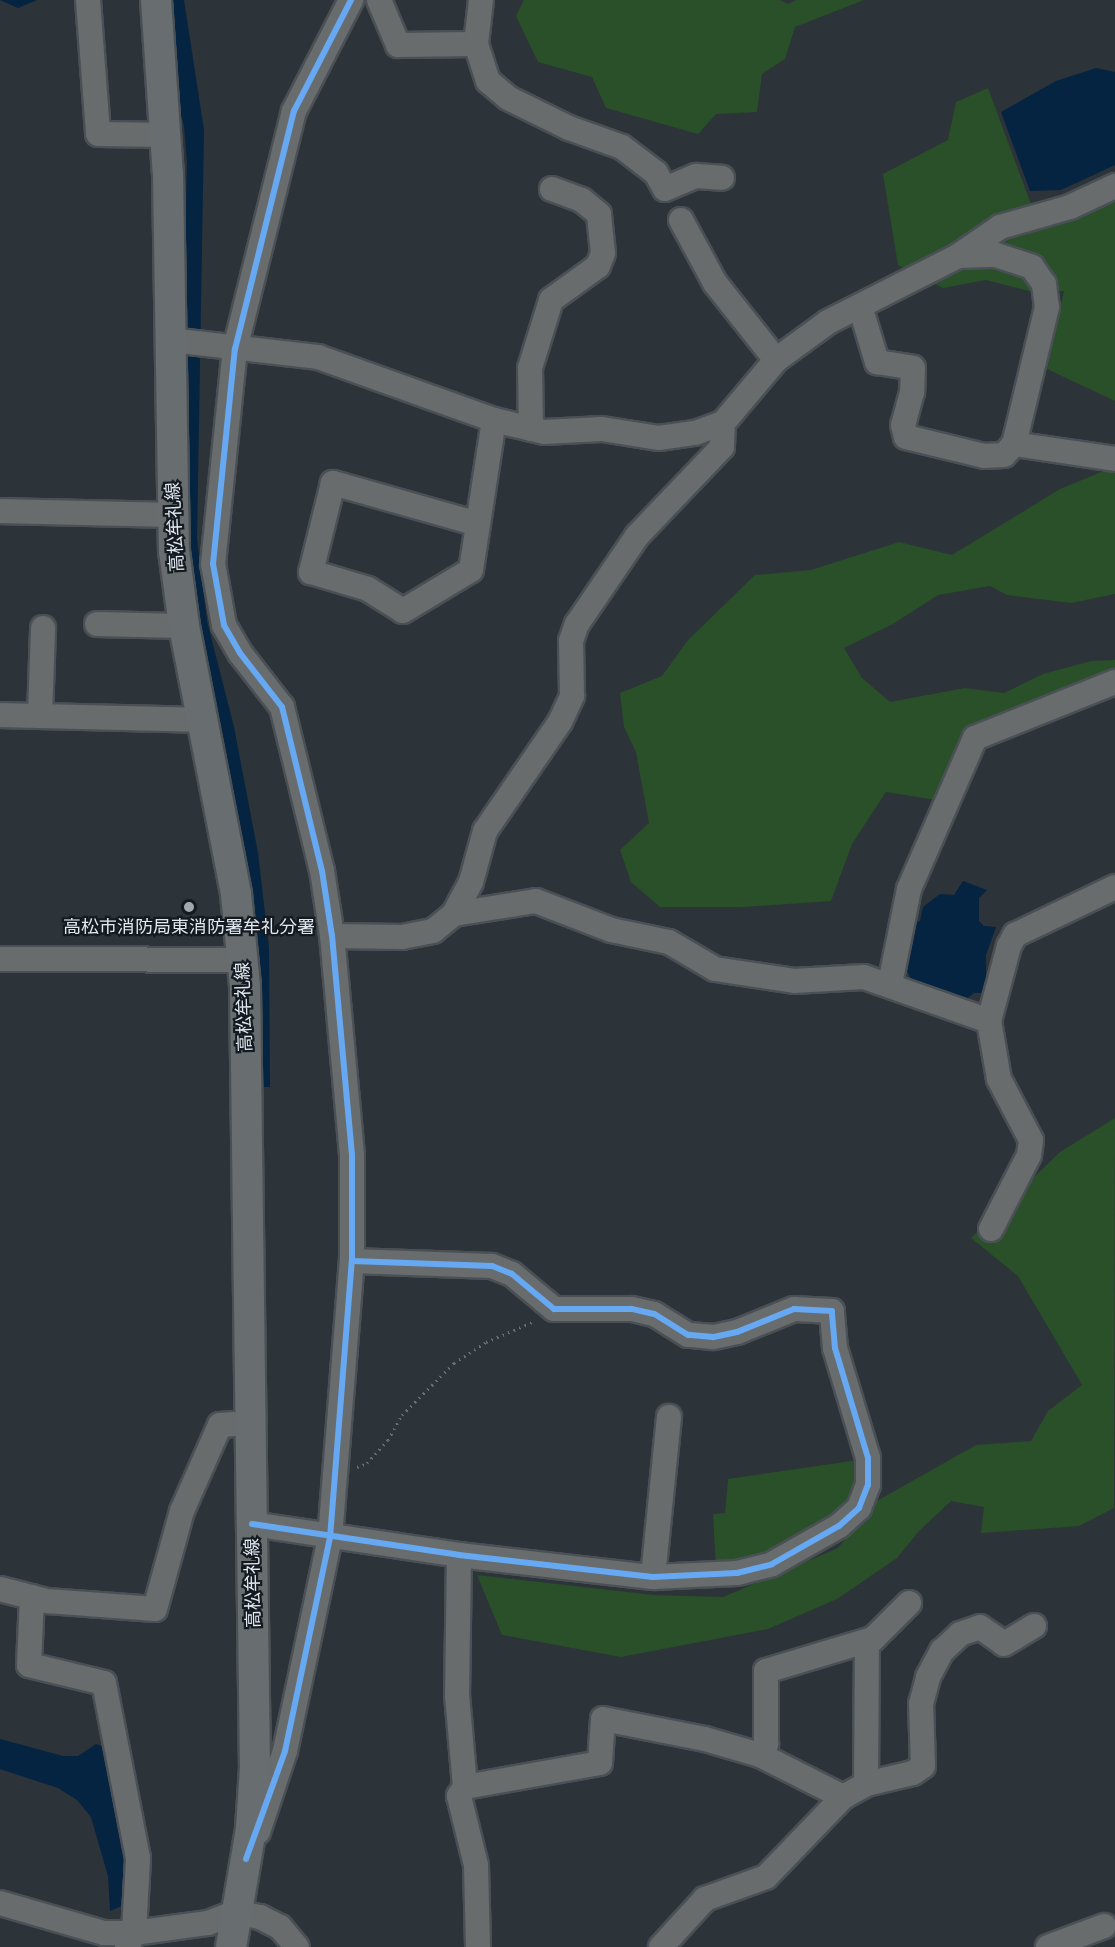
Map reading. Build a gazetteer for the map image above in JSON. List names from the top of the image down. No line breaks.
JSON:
{"streets":{"main road":["高松牟礼線"]},"places":["高松市消防局東消防署牟礼分署"]}
